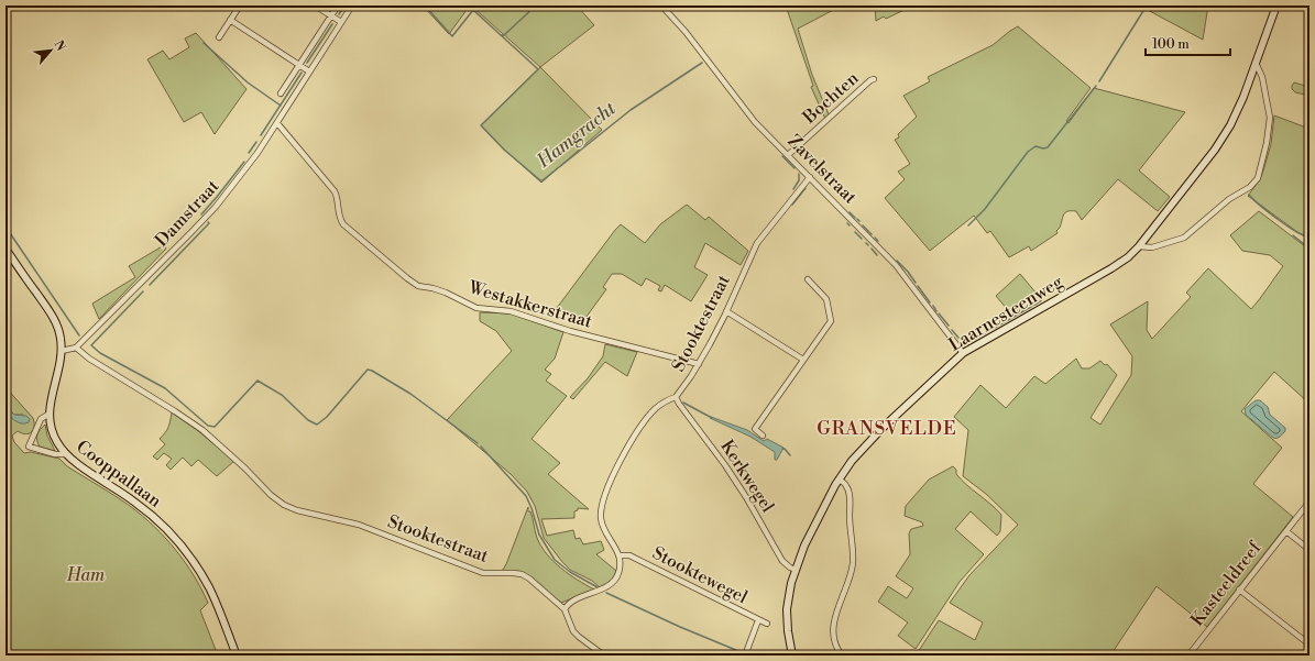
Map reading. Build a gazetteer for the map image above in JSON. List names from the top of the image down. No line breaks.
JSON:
{"streets":{"street":["Bochten","Zavelstraat","Damstraat","Westakkerstraat","Laarnesteenweg","Stooktestraat","Cooppallaan","Kerkwegel","Stooktewegel","Kasteeldreef"]},"crossings":[["Bochten","Zavelstraat"],["Zavelstraat","Laarnesteenweg"],["Zavelstraat","Stooktestraat"],["Damstraat","Westakkerstraat"],["Damstraat","Stooktestraat"],["Westakkerstraat","Stooktestraat"],["Laarnesteenweg","Kerkwegel"],["Stooktestraat","Kerkwegel"],["Stooktestraat","Stooktewegel"]],"districts":["GRANSVELDE"],"water":["Hamgracht"],"parks":["Ham"],"scale_bar":"100 m","north":"top right"}
